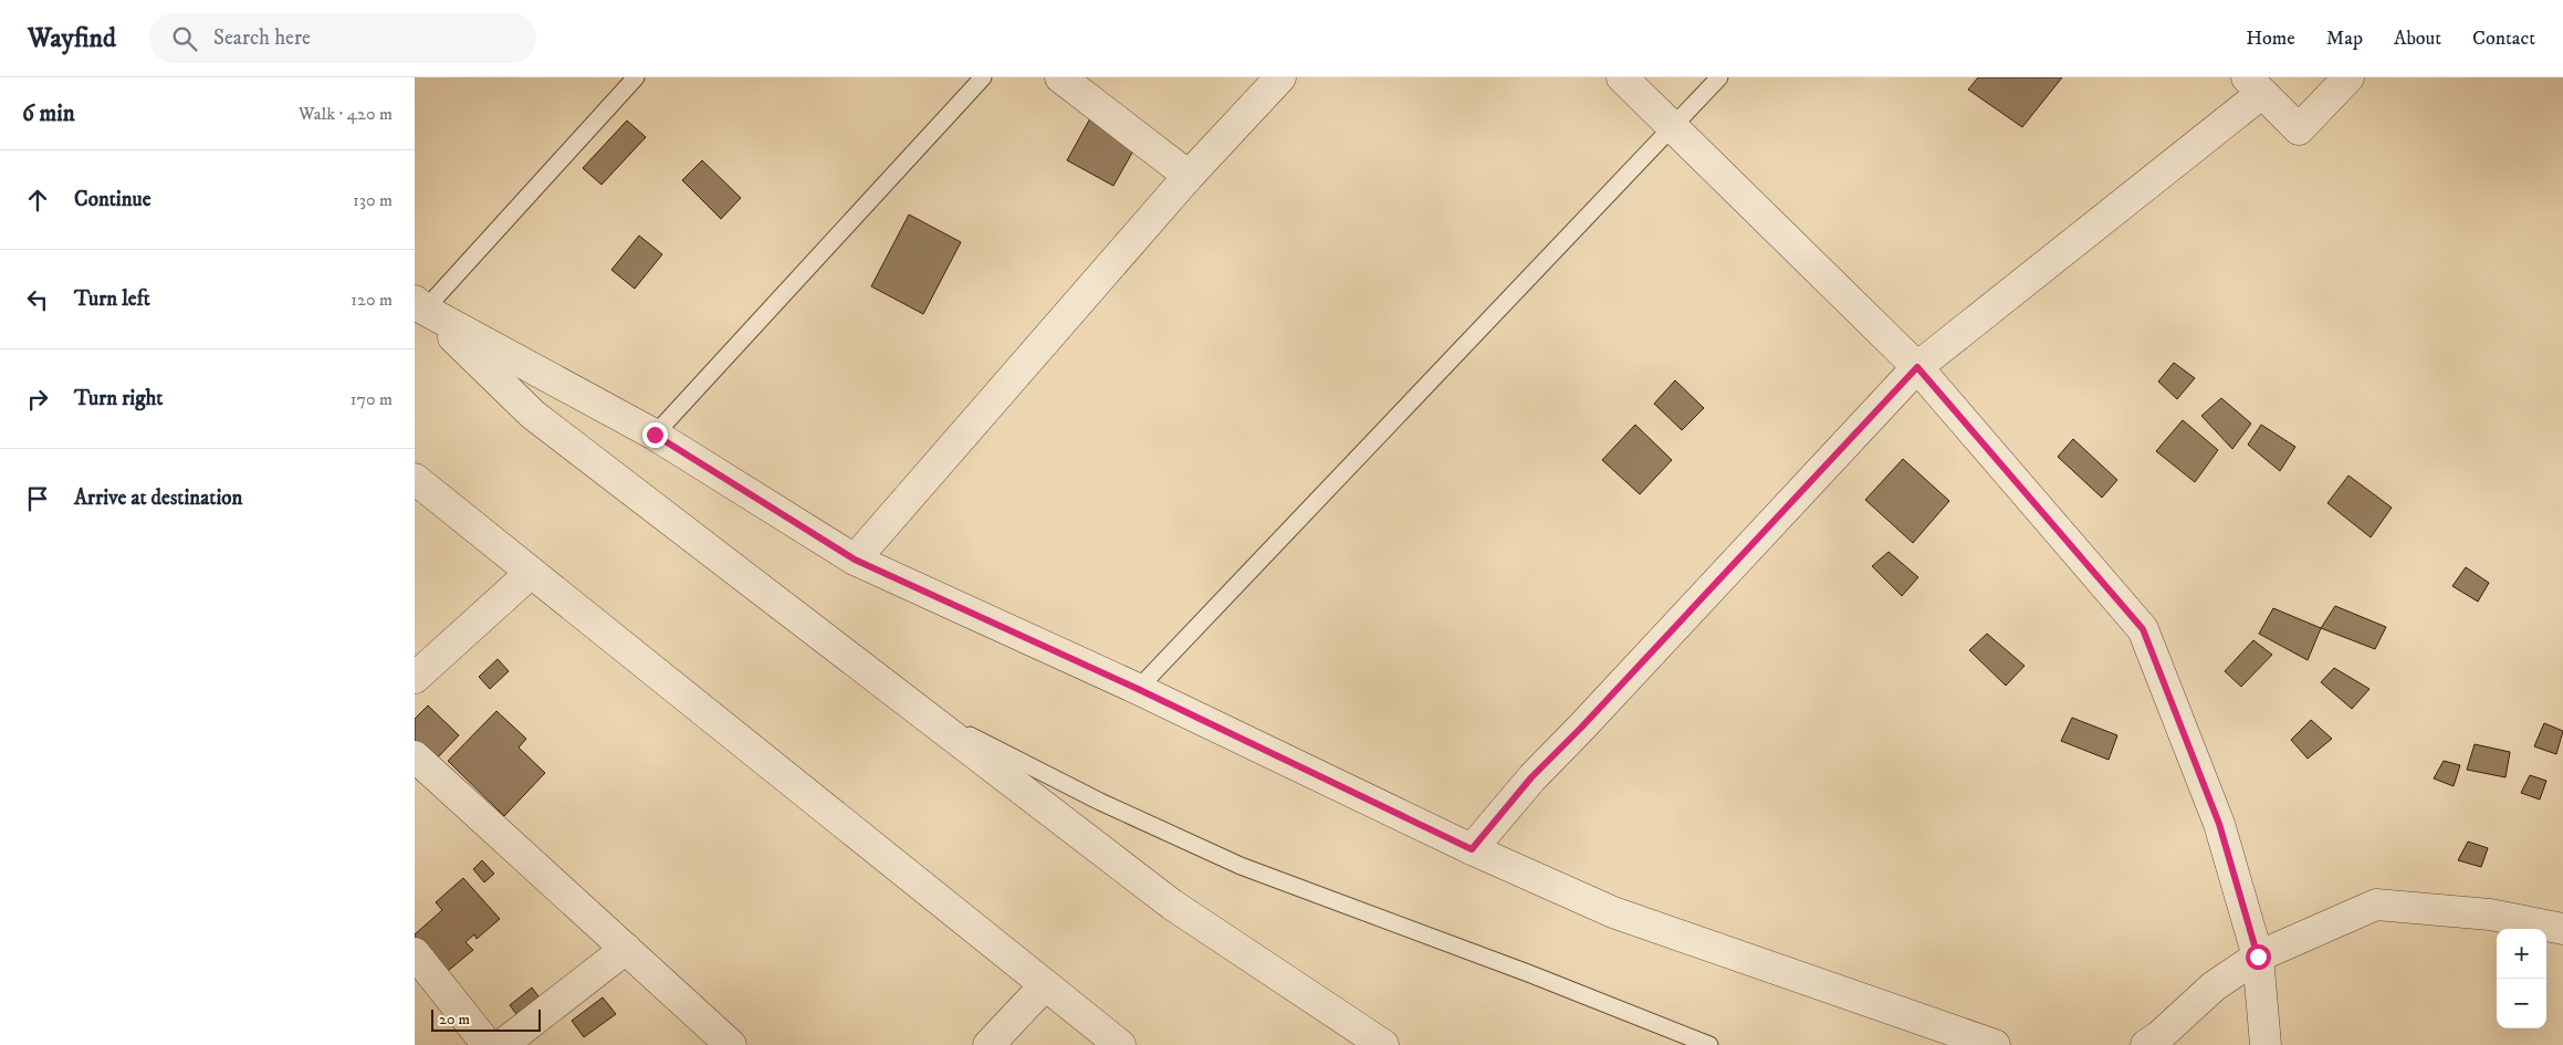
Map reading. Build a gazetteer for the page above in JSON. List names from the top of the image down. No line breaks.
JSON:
{"scale_bar":"20 m","page":{"header":"Wayfind","search":"Search here","nav":["Home","Map","About","Contact"],"heading":["6 min","Walk · 420 m"],"list":[["Continue","130 m"],["Turn left","120 m"],["Turn right","170 m"],"Arrive at destination"],"map_buttons":["+","−"],"scale":"20 m"}}
